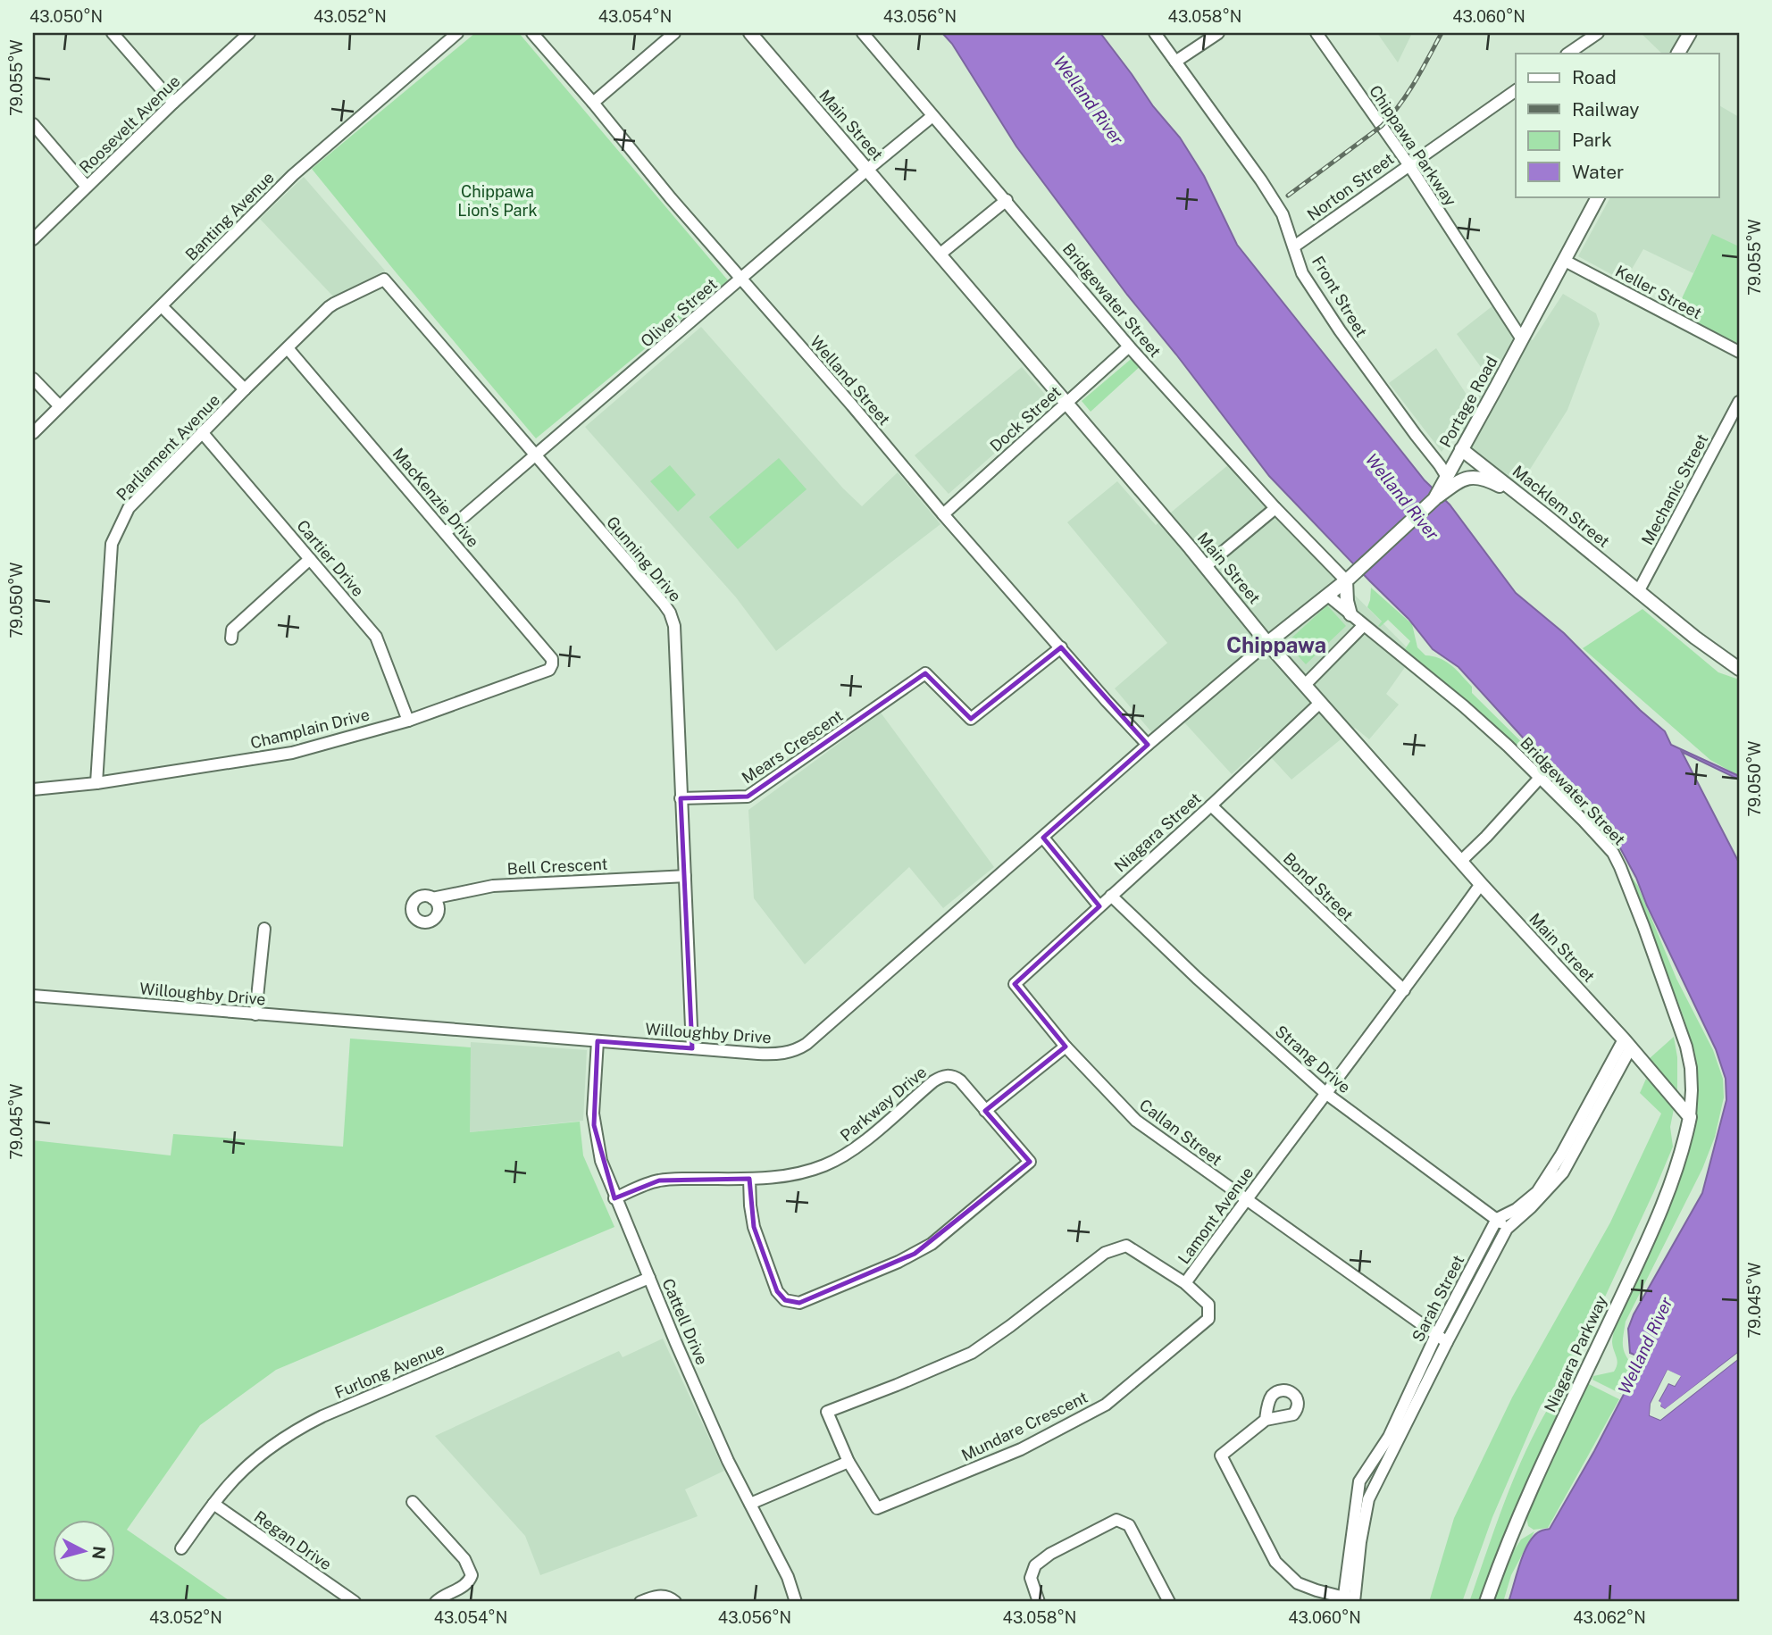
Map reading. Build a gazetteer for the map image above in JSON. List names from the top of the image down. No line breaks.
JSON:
{"streets":{"main road":["Main Street","Portage Road","Macklem Street","Niagara Parkway"],"street":["Roosevelt Avenue","Chippawa Parkway","Norton Street","Banting Avenue","Keller Street","Front Street","Bridgewater Street","Oliver Street","Welland Street","Dock Street","Parliament Avenue","Mechanic Street","MacKenzie Drive","Cartier Drive","Gunning Drive","Champlain Drive","Mears Crescent","Niagara Street","Bell Crescent","Bond Street","Willoughby Drive","Strang Drive","Parkway Drive","Callan Street","Lamont Avenue","Sarah Street","Cattell Drive","Furlong Avenue","Mundare Crescent","Regan Drive"]},"crossings":[["Main Street","Bridgewater Street"],["Main Street","Oliver Street"],["Main Street","Portage Road"],["Main Street","Dock Street"],["Main Street","Niagara Street"],["Main Street","Willoughby Drive"],["Main Street","Lamont Avenue"],["Main Street","Sarah Street"],["Main Street","Niagara Parkway"],["Chippawa Parkway","Norton Street"],["Chippawa Parkway","Portage Road"],["Norton Street","Front Street"],["Keller Street","Portage Road"],["Front Street","Portage Road"],["Bridgewater Street","Oliver Street"],["Bridgewater Street","Portage Road"],["Bridgewater Street","Dock Street"],["Bridgewater Street","Niagara Parkway"],["Oliver Street","Welland Street"],["Oliver Street","MacKenzie Drive"],["Oliver Street","Gunning Drive"],["Welland Street","Dock Street"],["Welland Street","Mears Crescent"],["Welland Street","Willoughby Drive"],["Portage Road","Macklem Street"],["Portage Road","Willoughby Drive"],["Parliament Avenue","MacKenzie Drive"],["Parliament Avenue","Cartier Drive"],["Parliament Avenue","Gunning Drive"],["Parliament Avenue","Champlain Drive"],["Mechanic Street","Macklem Street"],["MacKenzie Drive","Champlain Drive"],["Cartier Drive","Champlain Drive"],["Gunning Drive","Mears Crescent"],["Gunning Drive","Bell Crescent"],["Gunning Drive","Willoughby Drive"],["Niagara Street","Bond Street"],["Niagara Street","Strang Drive"],["Niagara Street","Callan Street"],["Bond Street","Lamont Avenue"],["Willoughby Drive","Cattell Drive"],["Strang Drive","Lamont Avenue"],["Strang Drive","Sarah Street"],["Parkway Drive","Cattell Drive"],["Callan Street","Lamont Avenue"],["Callan Street","Sarah Street"],["Lamont Avenue","Mundare Crescent"],["Cattell Drive","Furlong Avenue"],["Furlong Avenue","Regan Drive"]],"districts":["Chippawa"],"water":["Welland River"],"parks":["Chippawa Lion's Park"],"legend":["Road","Railway","Park","Water"],"north":"right","coordinates":["43.050°N","43.052°N","43.054°N","43.056°N","43.058°N","43.060°N","79.055°W","79.050°W","79.045°W","43.062°N"]}
